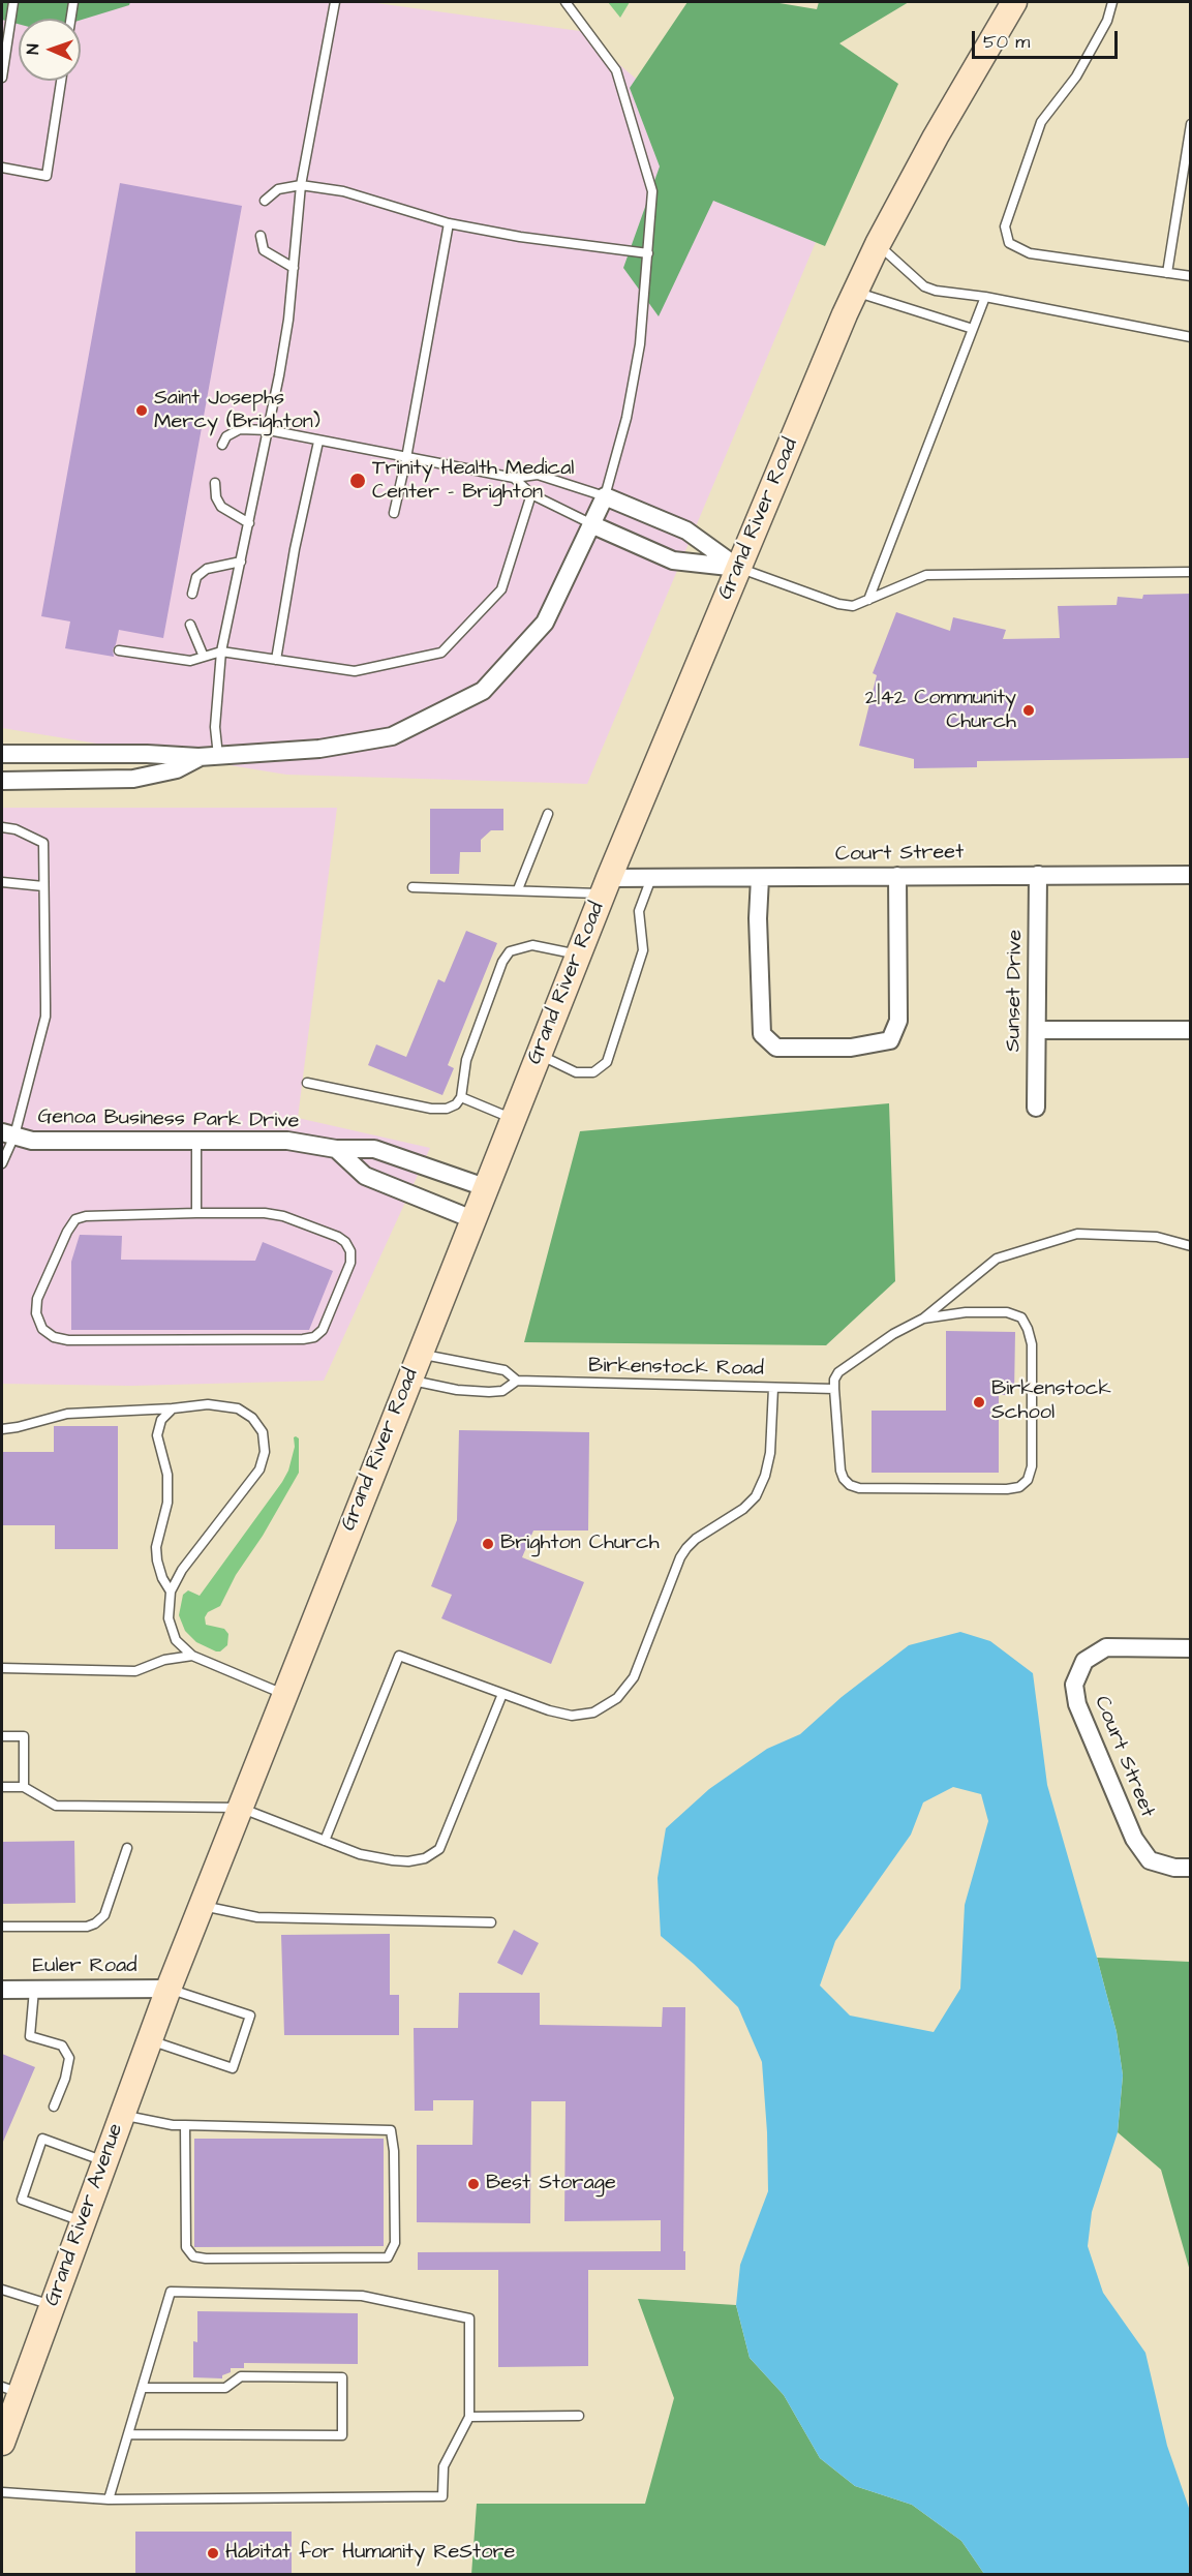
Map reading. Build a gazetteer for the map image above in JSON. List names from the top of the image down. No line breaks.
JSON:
{"streets":{"main road":["Grand River Road","Grand River Avenue"],"street":["Court Street","Sunset Drive","Genoa Business Park Drive","Euler Road"],"lane":["Birkenstock Road"]},"crossings":[["Grand River Road","Court Street"],["Grand River Road","Genoa Business Park Drive"],["Grand River Road","Birkenstock Road"],["Grand River Road","Euler Road"],["Grand River Road","Grand River Avenue"],["Court Street","Sunset Drive"],["Euler Road","Grand River Avenue"]],"places":["Saint Josephs Mercy (Brighton)","Trinity Health Medical Center - Brighton","2|42 Community Church","Birkenstock School","Brighton Church","Best Storage","Habitat for Humanity ReStore"],"scale_bar":"50 m","north":"left"}
